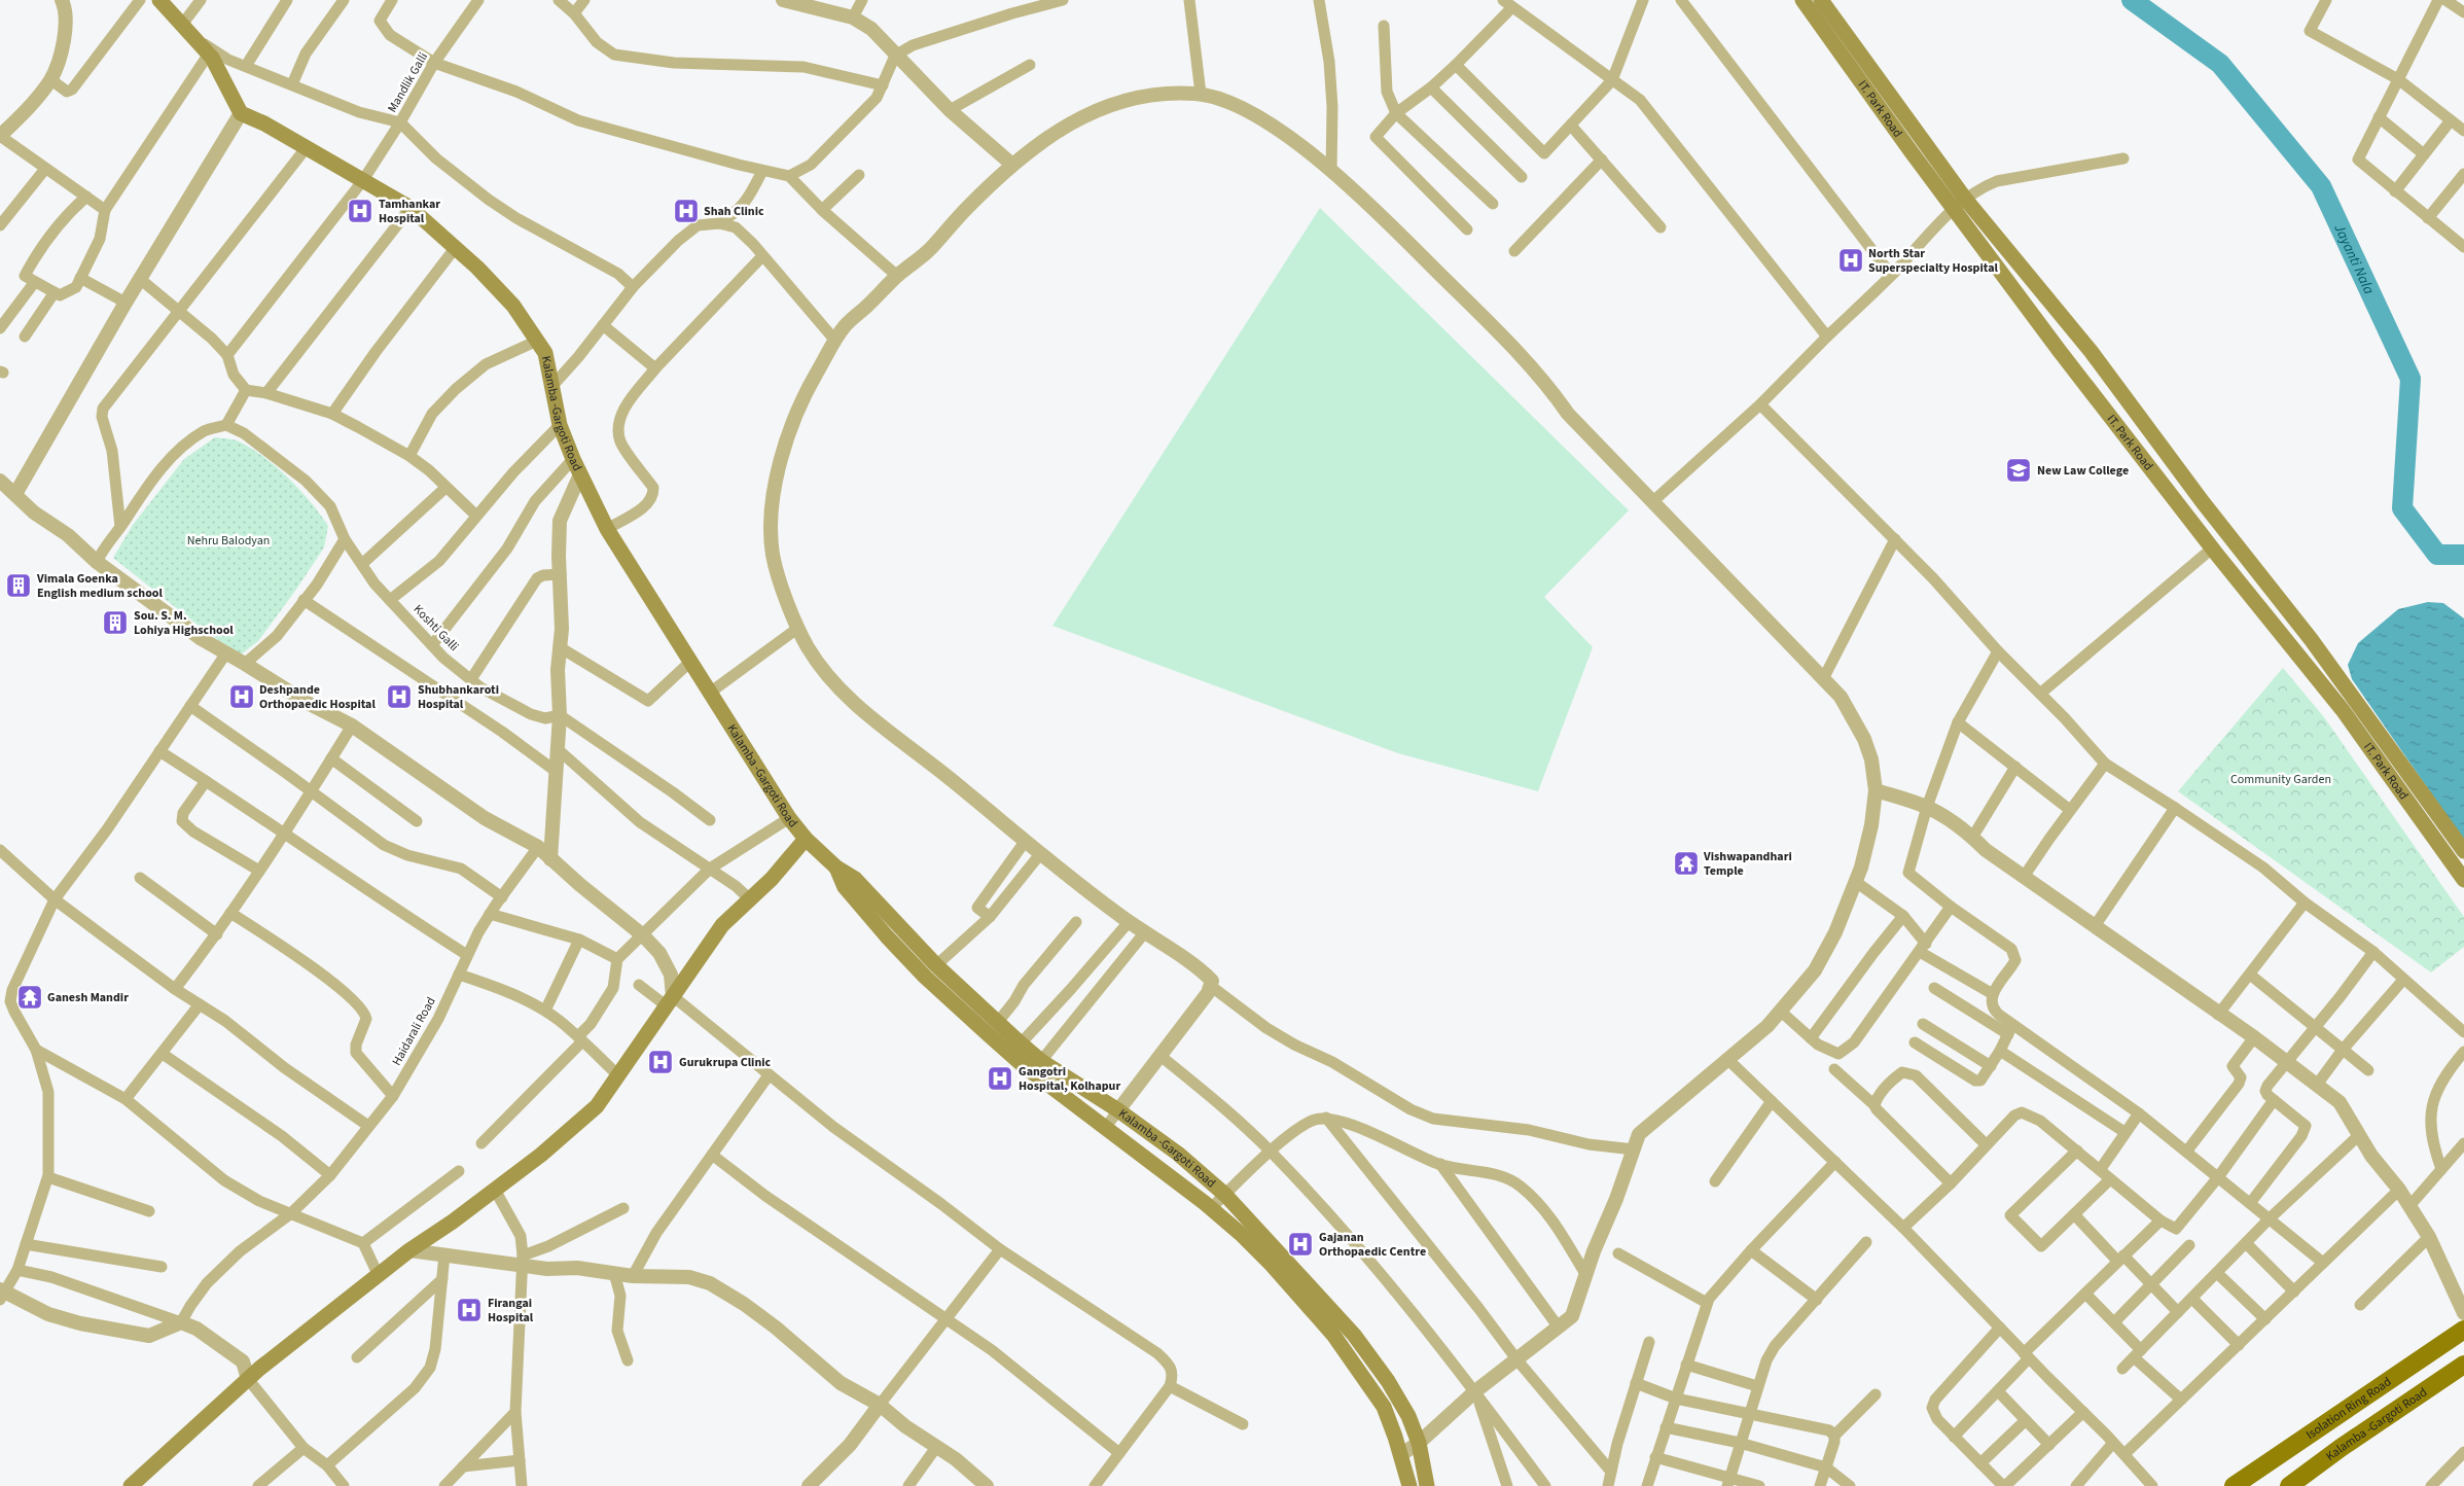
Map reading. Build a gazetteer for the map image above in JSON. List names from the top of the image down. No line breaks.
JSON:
{"streets":{"main road":["IT. Park Road","Kalamba -Gargoti Road","Isolation Ring Road"],"street":["Mandlik Galli","Koshti Galli","Haidarali Road"]},"crossings":[["Mandlik Galli","Kalamba -Gargoti Road"]],"water":["Jayanti Nala"],"parks":["Nehru Balodyan","Community Garden"],"places":{"hospital":["Tamhankar Hospital","Shah Clinic","North Star Superspecialty Hospital","Deshpande Orthopaedic Hospital","Shubhankaroti Hospital","Gurukrupa Clinic","Gangotri Hospital, Kolhapur","Gajanan Orthopaedic Centre","Firangai Hospital"],"school or university":["New Law College"],"building":["Vimala Goenka English medium school","Sou. S. M. Lohiya Highschool"],"temple":["Vishwapandhari Temple","Ganesh Mandir"]}}
